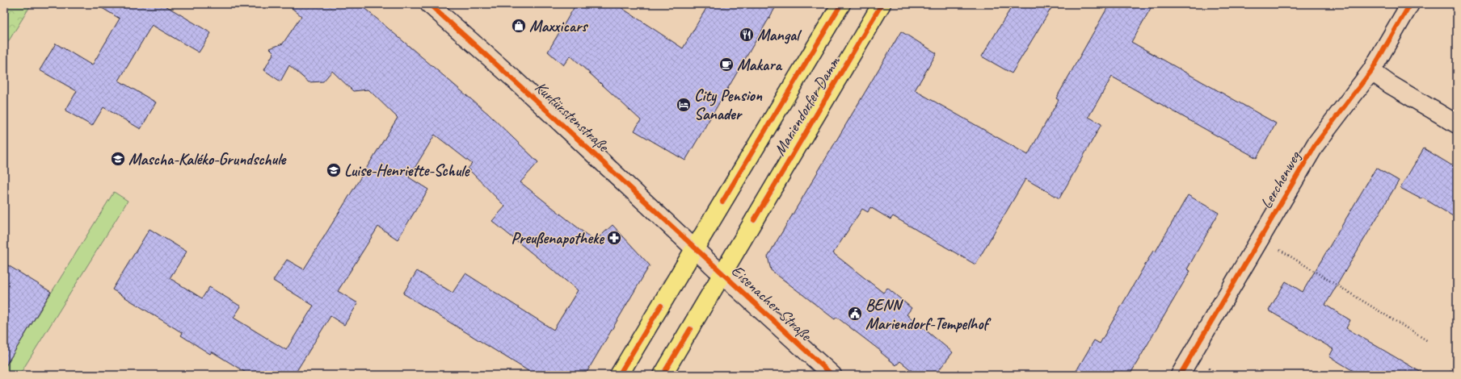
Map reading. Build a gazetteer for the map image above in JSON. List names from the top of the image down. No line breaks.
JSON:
{"streets":{"main road":["Mariendorfer Damm"],"street":["Kurfürstenstraße","Lerchenweg","Eisenacher Straße"]},"crossings":[["Mariendorfer Damm","Kurfürstenstraße"],["Mariendorfer Damm","Eisenacher Straße"],["Kurfürstenstraße","Eisenacher Straße"]],"places":{"shop":["Maxxicars"],"restaurant":["Mangal"],"cafe":["Makara"],"hotel":["City Pension Sanader"],"school or university":["Mascha-Kaléko-Grundschule","Luise-Henriette-Schule"],"pharmacy":["Preußenapotheke"],"public building":["BENN Mariendorf-Tempelhof"]}}
